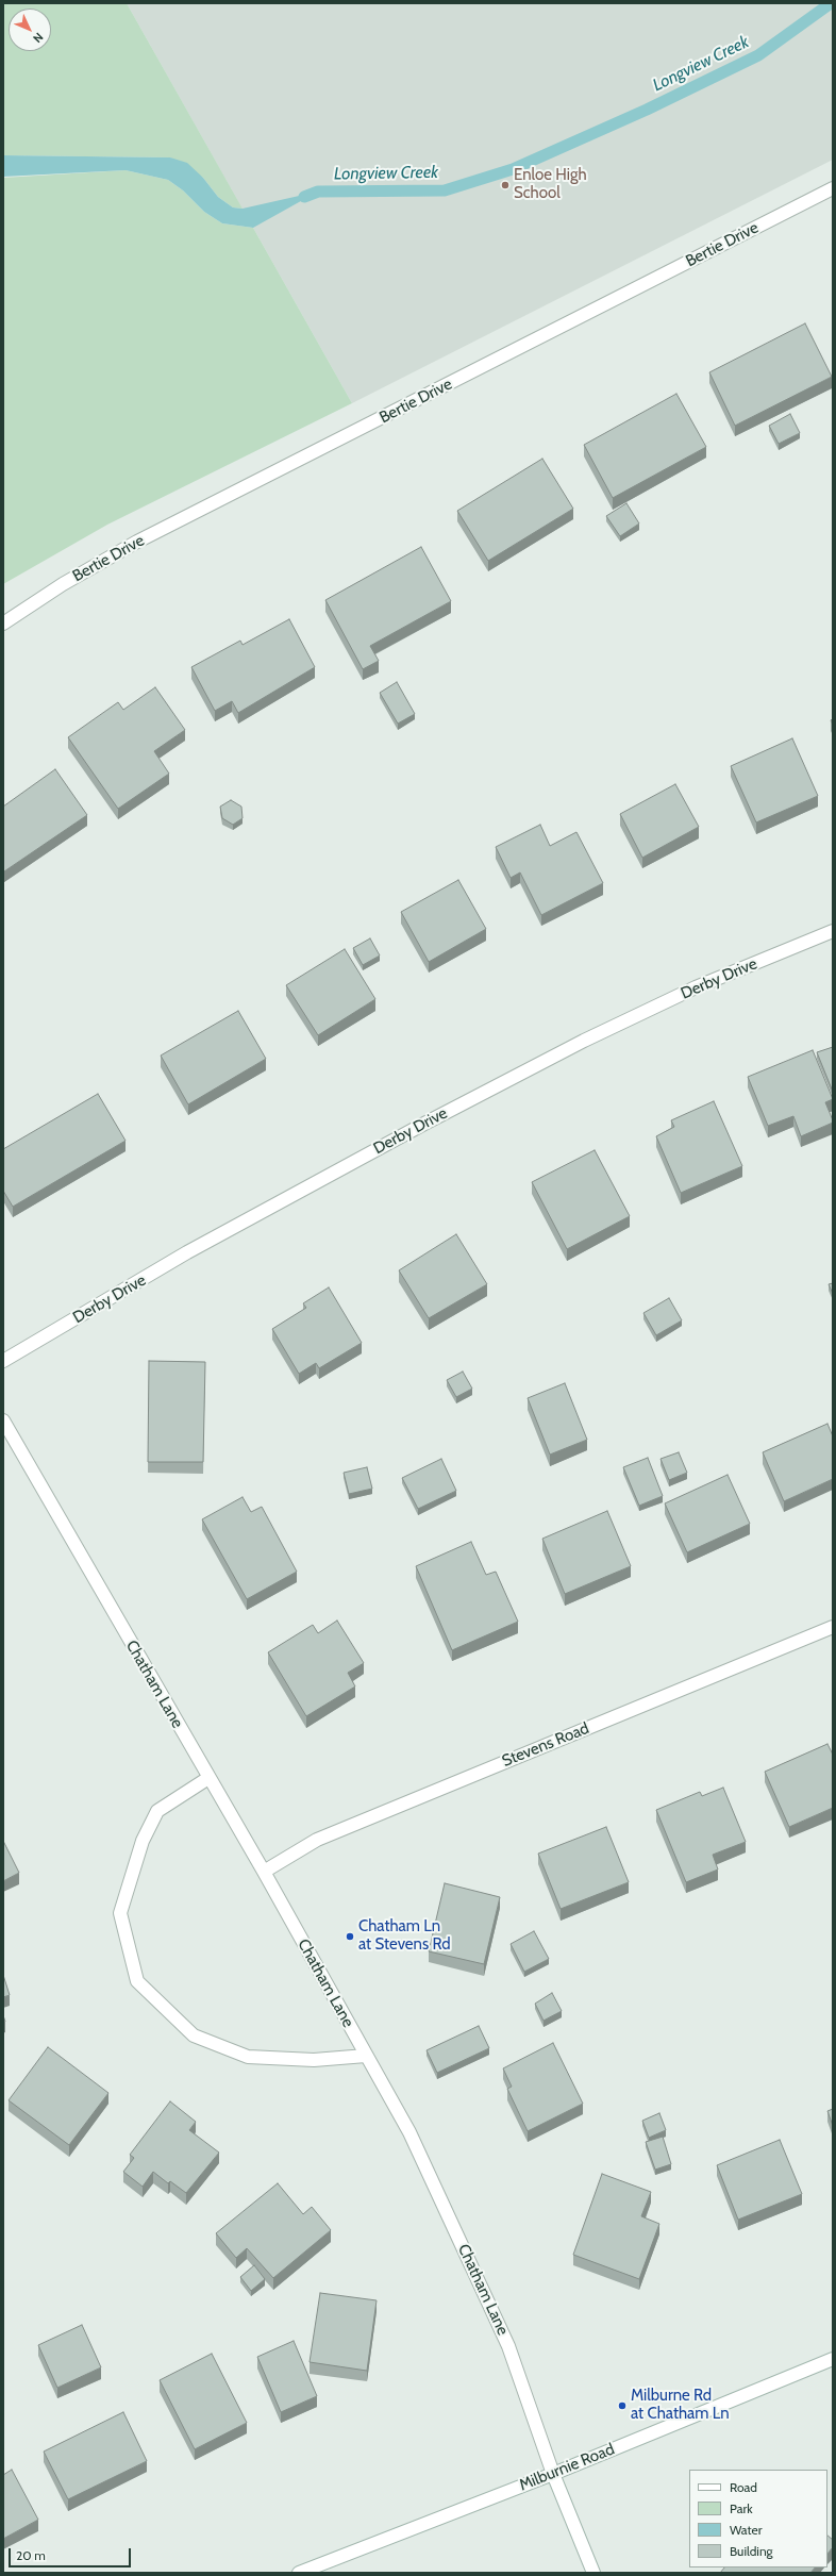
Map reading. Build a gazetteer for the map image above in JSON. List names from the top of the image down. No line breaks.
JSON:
{"streets":{"street":["Bertie Drive","Derby Drive","Chatham Lane","Stevens Road","Milburnie Road"]},"crossings":[["Chatham Lane","Stevens Road"],["Chatham Lane","Milburnie Road"]],"water":["Longview Creek"],"places":["Enloe High School","Chatham Ln at Stevens Rd","Milburne Rd at Chatham Ln"],"legend":["Road","Park","Water","Building"],"scale_bar":"20 m","north":"bottom right"}
